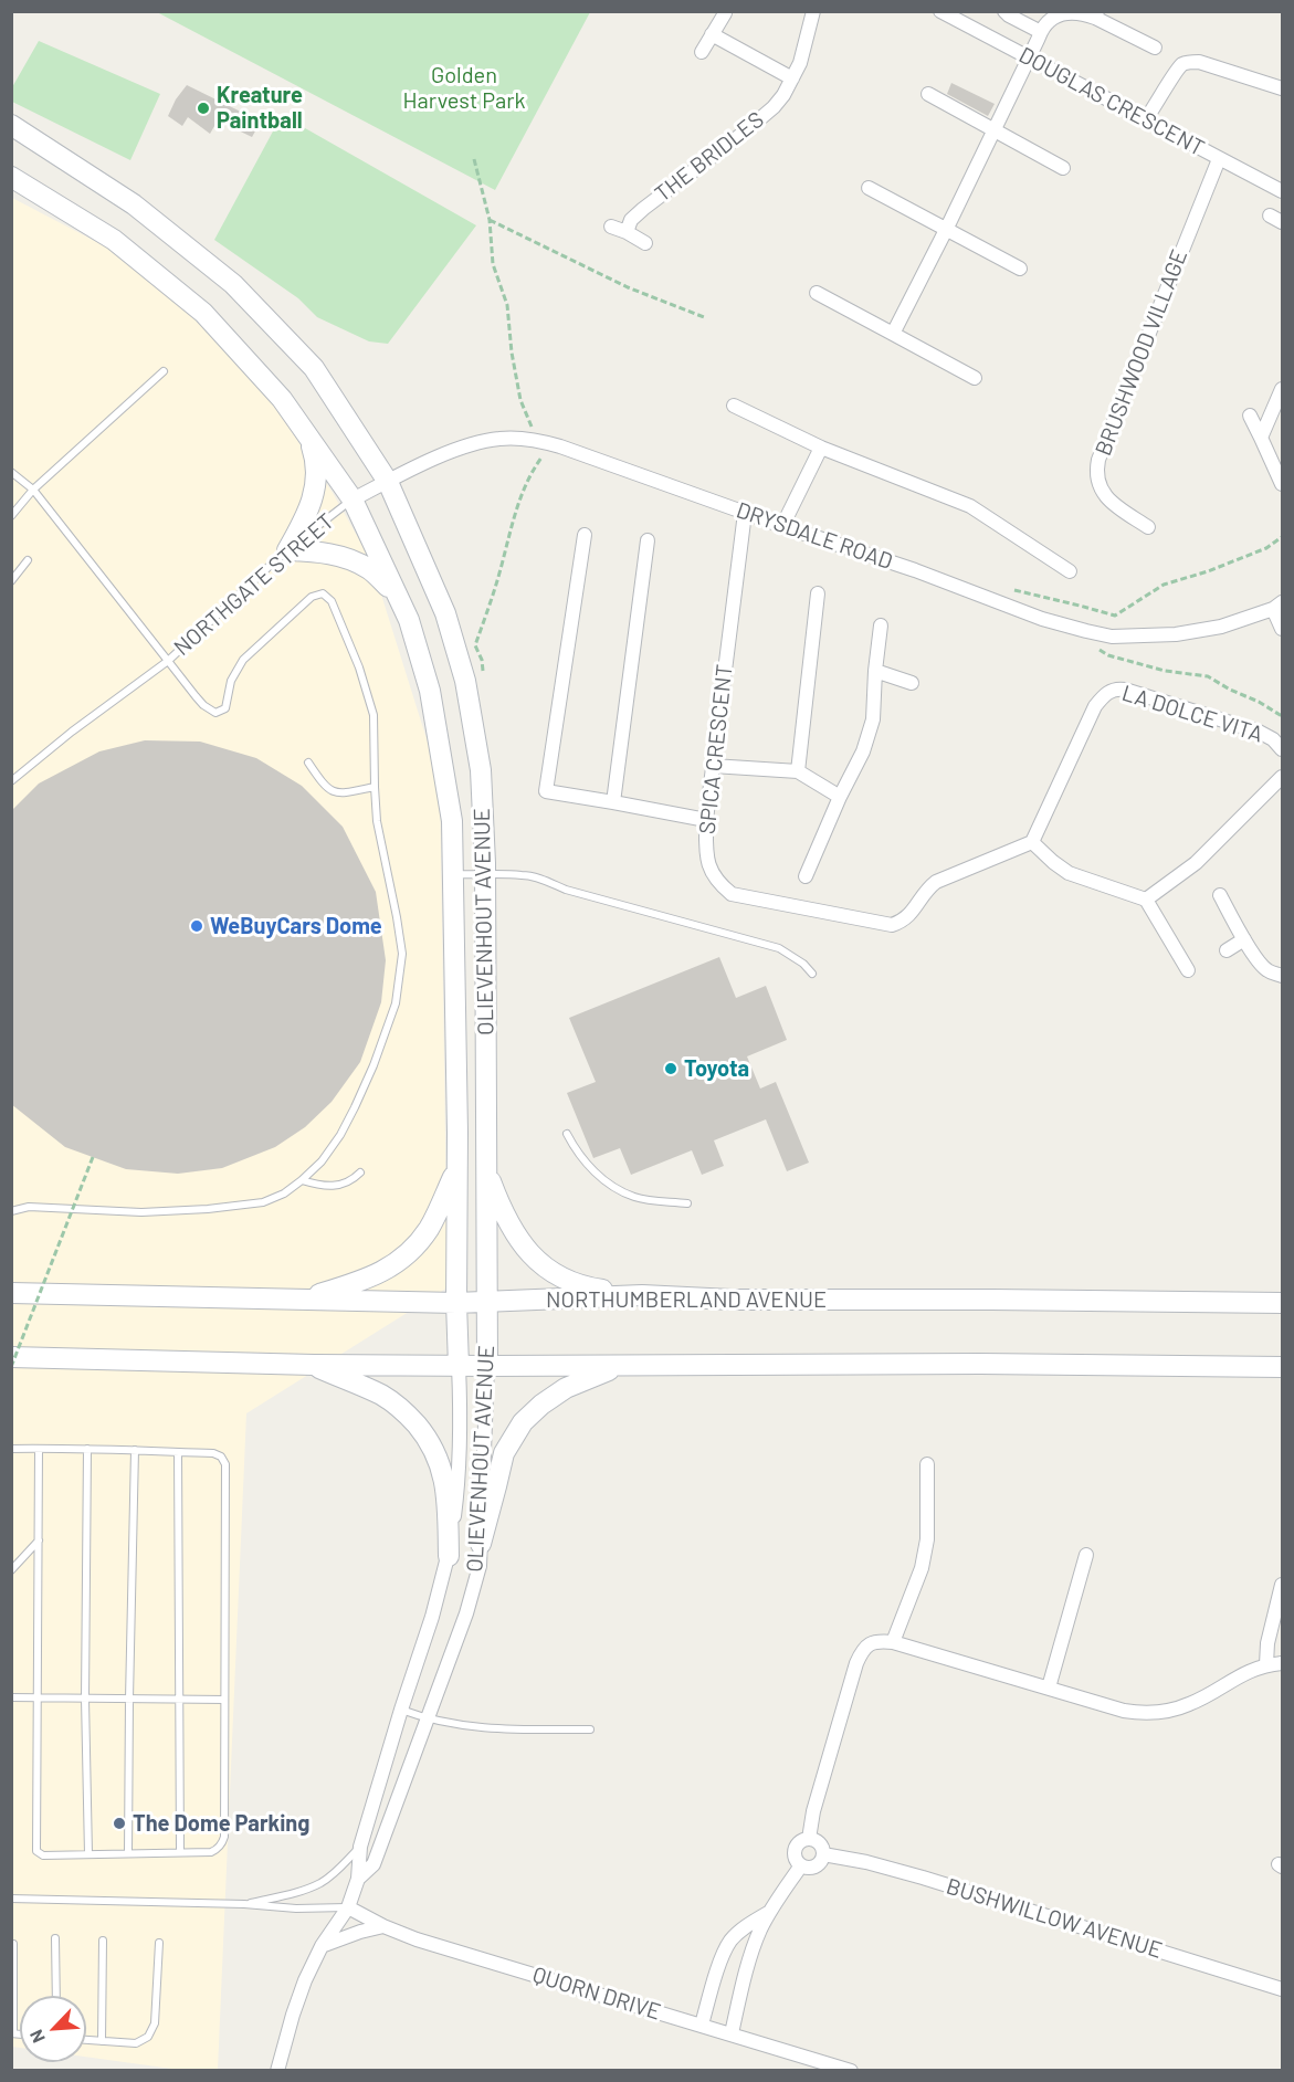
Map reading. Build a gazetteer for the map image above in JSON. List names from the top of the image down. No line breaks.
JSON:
{"streets":{"main road":["OLIEVENHOUT AVENUE","NORTHUMBERLAND AVENUE"],"street":["DOUGLAS CRESCENT","THE BRIDLES","BRUSHWOOD VILLAGE","DRYSDALE ROAD","LA DOLCE VITA","SPICA CRESCENT","BUSHWILLOW AVENUE","QUORN DRIVE"],"lane":["NORTHGATE STREET"]},"crossings":[["DOUGLAS CRESCENT","BRUSHWOOD VILLAGE"],["DRYSDALE ROAD","NORTHGATE STREET"],["DRYSDALE ROAD","SPICA CRESCENT"],["DRYSDALE ROAD","OLIEVENHOUT AVENUE"],["NORTHGATE STREET","OLIEVENHOUT AVENUE"],["LA DOLCE VITA","SPICA CRESCENT"],["OLIEVENHOUT AVENUE","NORTHUMBERLAND AVENUE"],["OLIEVENHOUT AVENUE","QUORN DRIVE"]],"parks":["Golden Harvest Park"],"places":["Kreature Paintball","WeBuyCars Dome","Toyota","The Dome Parking"],"north":"bottom left"}
